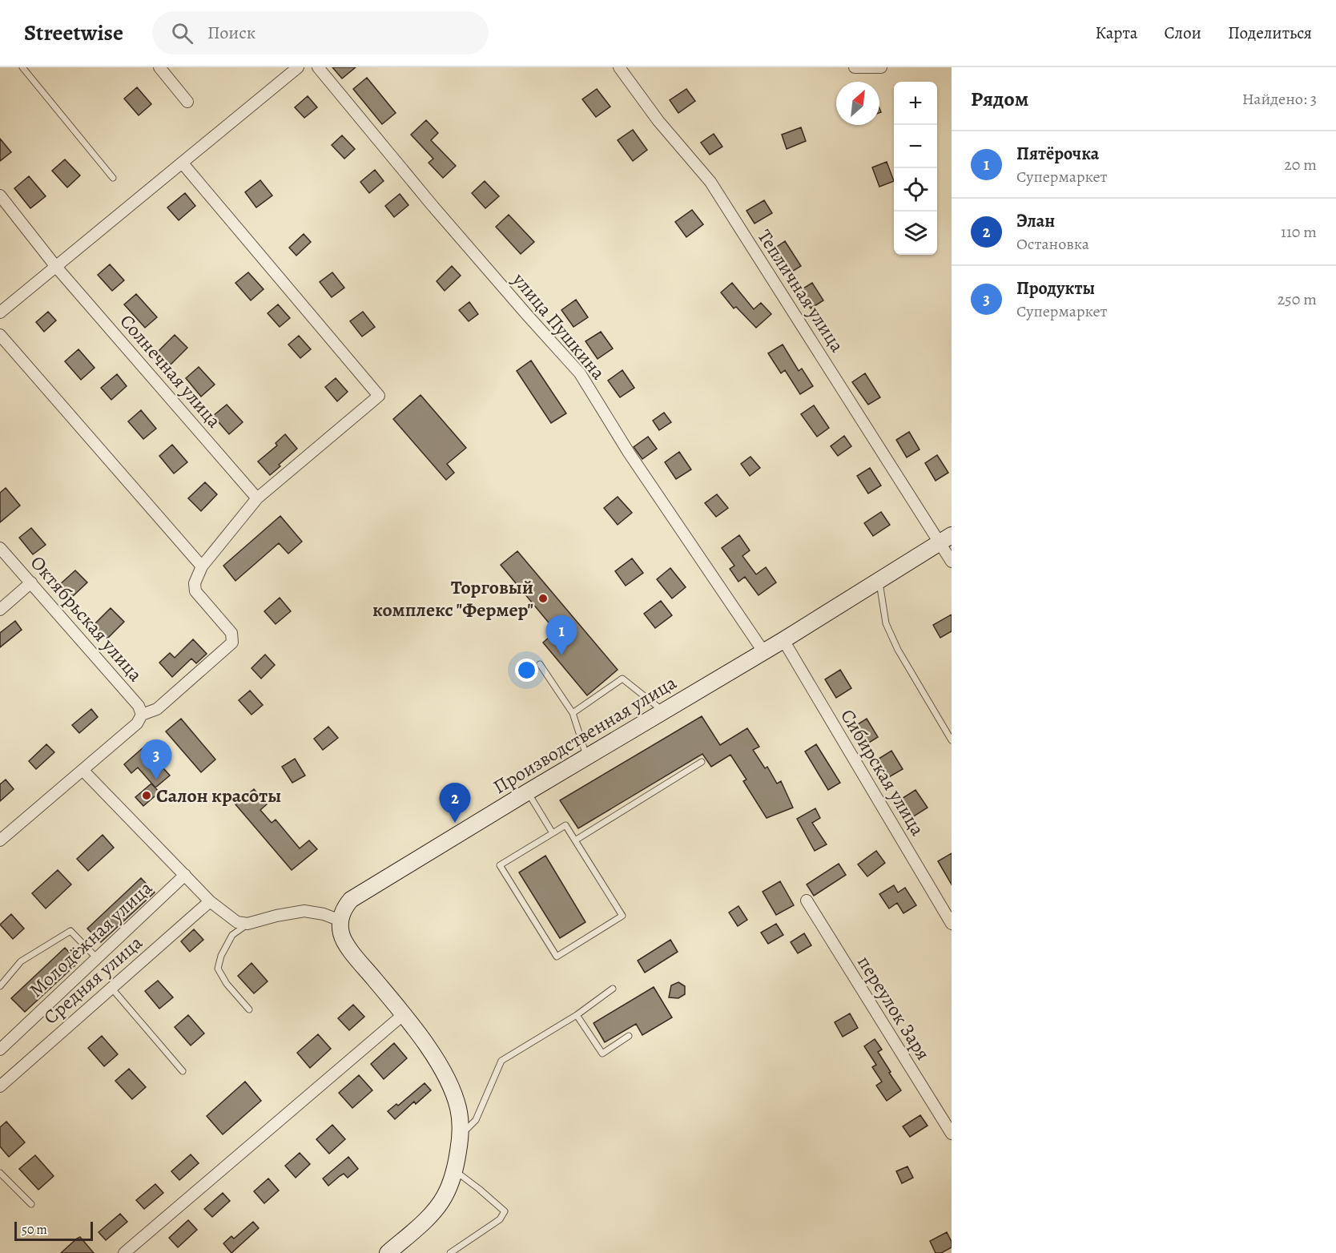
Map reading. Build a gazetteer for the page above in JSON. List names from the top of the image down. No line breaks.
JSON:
{"streets":{"street":["Тепличная улица","улица Пушкина","Солнечная улица","Октябрьская улица","Производственная улица","Сибирская улица","Молодёжная улица","Средняя улица","переулок Заря"]},"crossings":[["Тепличная улица","Производственная улица"],["улица Пушкина","Производственная улица"],["Производственная улица","Сибирская улица"]],"places":["Торговый комплекс \"Фермер\"","Салон красоты"],"scale_bar":"50 m","north":"top right","page":{"header":"Streetwise","search":"Поиск","nav":["Карта","Слои","Поделиться"],"heading":["Рядом","Найдено: 3"],"map_buttons":["+","−"],"list":[{"mark":"1","name":"Пятёрочка","note":"Супермаркет","value":"20 m"},{"mark":"2","name":"Элан","note":"Остановка","value":"110 m"},{"mark":"3","name":"Продукты","note":"Супермаркет","value":"250 m"}],"pins":["1","3","2"],"scale":"50 m"}}
